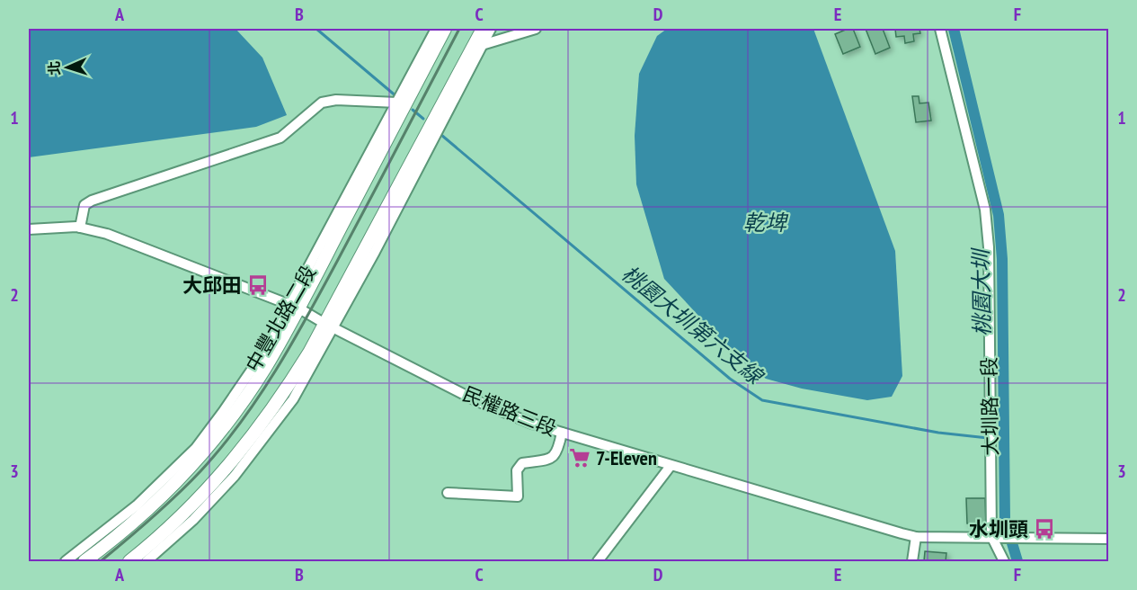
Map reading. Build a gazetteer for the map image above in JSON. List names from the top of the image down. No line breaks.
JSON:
{"streets":{"main road":["中豐北路二段"],"street":["大圳路一段","民權路三段"]},"crossings":[["中豐北路二段","民權路三段"],["大圳路一段","民權路三段"]],"water":["乾埤","桃園大圳","桃園大圳第六支線"],"places":{"bus stop":["大邱田","水圳頭"],"supermarket":["7-Eleven"]},"north":"left","grid":{"columns":["A","B","C","D","E","F"],"rows":["1","2","3"]}}
